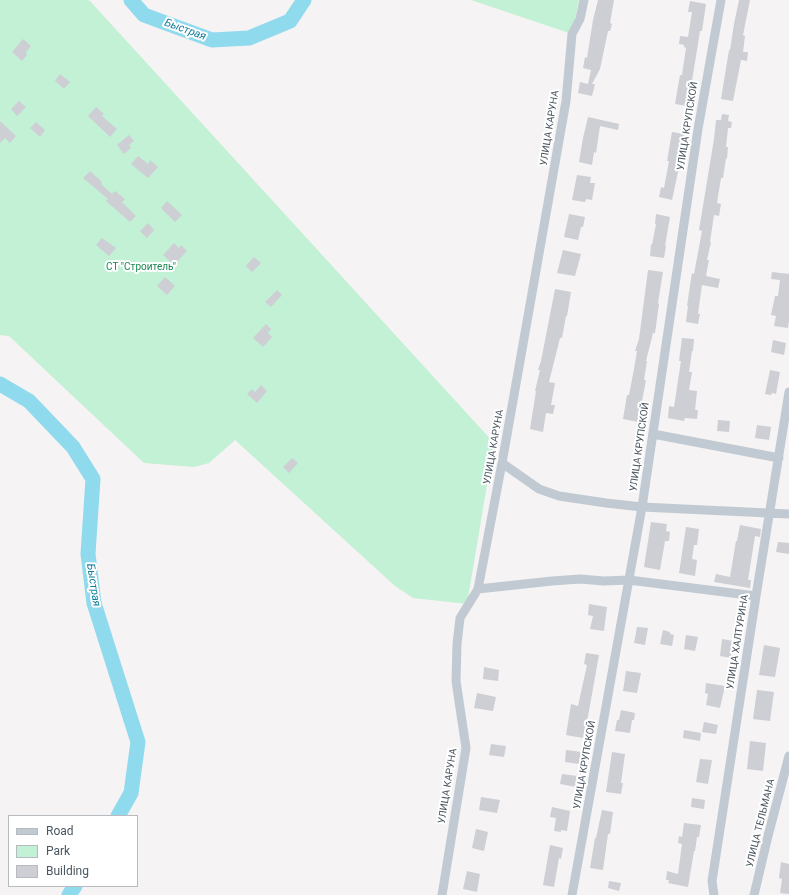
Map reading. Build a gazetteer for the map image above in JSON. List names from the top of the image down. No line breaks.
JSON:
{"streets":{"street":["УЛИЦА КРУПСКОЙ","УЛИЦА КАРУНА","УЛИЦА ХАЛТУРИНА","УЛИЦА ТЕЛЬМАНА"]},"water":["Быстрая"],"parks":["СТ \"Строитель\""],"legend":["Road","Park","Building"]}
